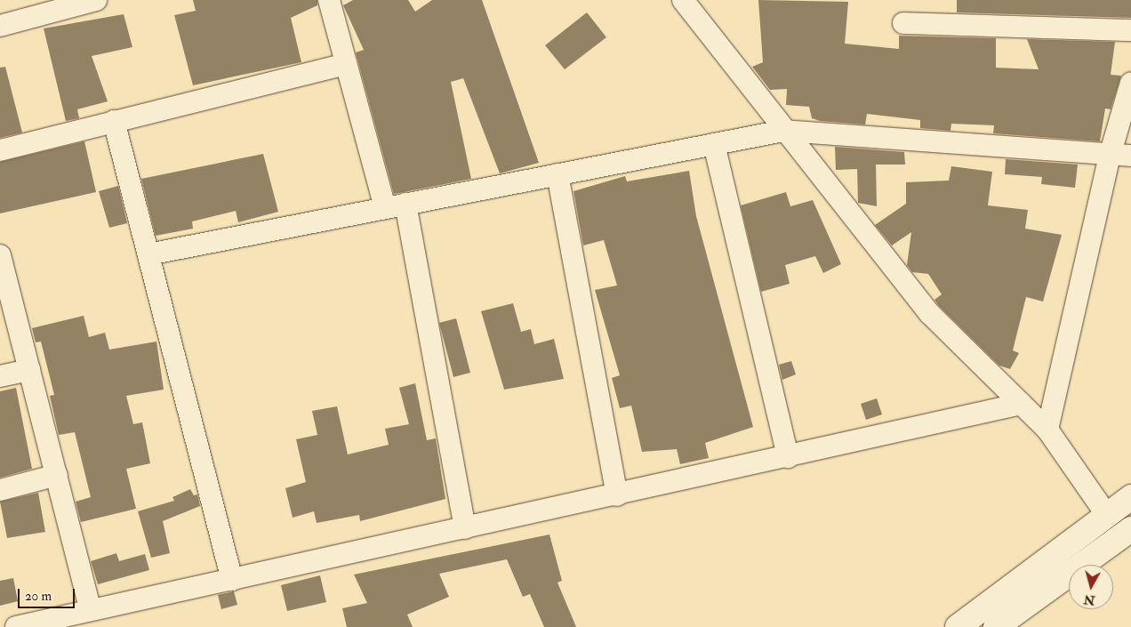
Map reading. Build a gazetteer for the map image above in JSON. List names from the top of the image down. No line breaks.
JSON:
{"scale_bar":"20 m","north":"bottom"}
